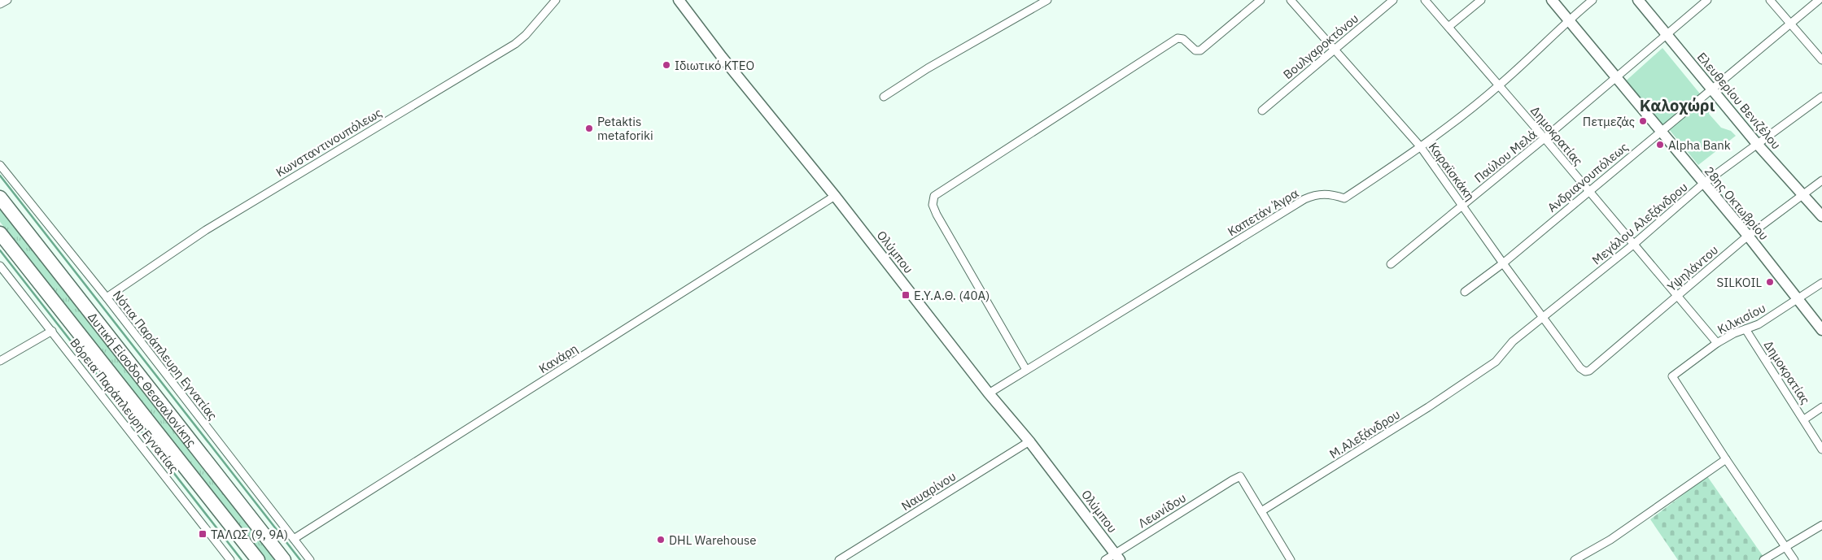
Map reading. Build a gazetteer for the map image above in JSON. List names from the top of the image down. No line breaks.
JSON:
{"streets":{"highway":["Δυτική Είσοδος Θεσσαλονίκης"],"main road":["Ελευθερίου Βενιζέλου","28ης Οκτωβρίου","Ολύμπου"],"street":["Βουλγαροκτόνου","Δημοκρατίας","Κωνσταντινουπόλεως","Παύλου Μελά","Καραϊσκάκη","Ανδριανουπόλεως","Καπετάν Άγρα","Μεγάλου Αλεξάνδρου","Υψηλάντου","Κιλκισίου","Νότια Παράπλευρη Εγνατίας","Κανάρη","Βόρεια Παράπλευρη Εγνατίας","Μ.Αλεξάνδρου","Ναυαρίνου","Λεωνίδου"]},"crossings":[["Βουλγαροκτόνου","Καραϊσκάκη"],["Ελευθερίου Βενιζέλου","Παύλου Μελά"],["Ελευθερίου Βενιζέλου","Ανδριανουπόλεως"],["Ελευθερίου Βενιζέλου","Μεγάλου Αλεξάνδρου"],["Ελευθερίου Βενιζέλου","Υψηλάντου"],["Δημοκρατίας","Παύλου Μελά"],["Δημοκρατίας","Ανδριανουπόλεως"],["Δημοκρατίας","Καπετάν Άγρα"],["Δημοκρατίας","Μεγάλου Αλεξάνδρου"],["Δημοκρατίας","Υψηλάντου"],["Δημοκρατίας","Κιλκισίου"],["Κωνσταντινουπόλεως","Νότια Παράπλευρη Εγνατίας"],["Παύλου Μελά","Καραϊσκάκη"],["Παύλου Μελά","28ης Οκτωβρίου"],["Καραϊσκάκη","Ανδριανουπόλεως"],["Καραϊσκάκη","Καπετάν Άγρα"],["Καραϊσκάκη","Μεγάλου Αλεξάνδρου"],["Καραϊσκάκη","Υψηλάντου"],["Ανδριανουπόλεως","28ης Οκτωβρίου"],["28ης Οκτωβρίου","Καπετάν Άγρα"],["28ης Οκτωβρίου","Μεγάλου Αλεξάνδρου"],["28ης Οκτωβρίου","Υψηλάντου"],["28ης Οκτωβρίου","Κιλκισίου"],["Καπετάν Άγρα","Ολύμπου"],["Μεγάλου Αλεξάνδρου","Μ.Αλεξάνδρου"],["Ολύμπου","Κανάρη"],["Ολύμπου","Ναυαρίνου"],["Ολύμπου","Λεωνίδου"],["Νότια Παράπλευρη Εγνατίας","Κανάρη"],["Μ.Αλεξάνδρου","Λεωνίδου"]],"districts":["Καλοχώρι"],"places":{"other":["Ιδιωτικό ΚΤΕΟ","Πετμεζάς","Petaktis metaforiki","Alpha Bank","SILKOIL","DHL Warehouse"],"transit":["Ε.Υ.Α.Θ. (40Α)","ΤΑΛΩΣ (9, 9Α)"]}}
